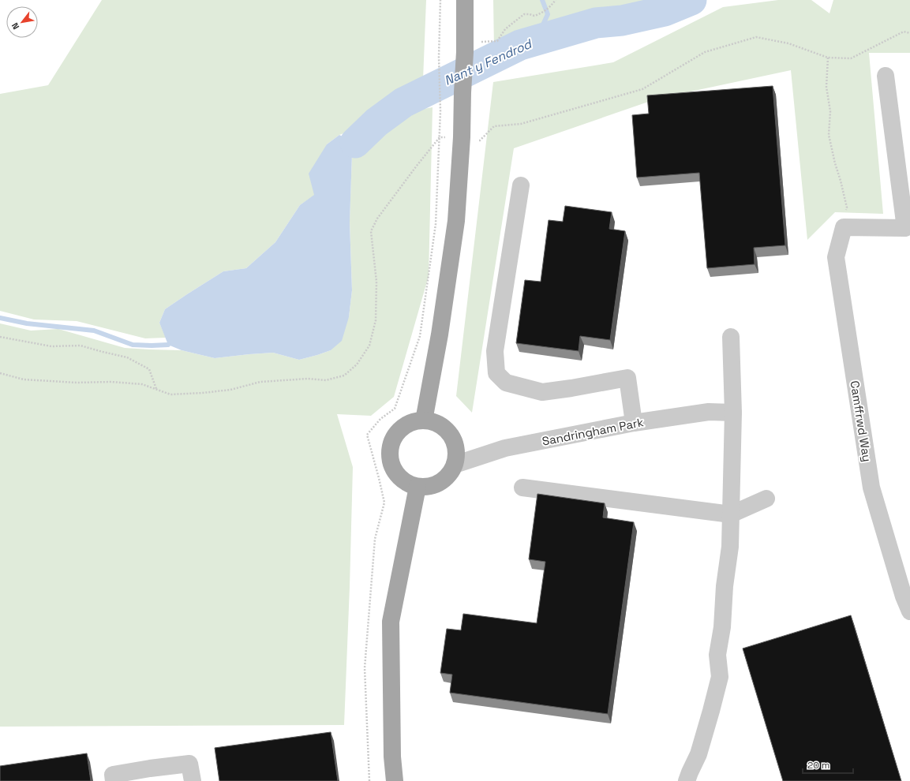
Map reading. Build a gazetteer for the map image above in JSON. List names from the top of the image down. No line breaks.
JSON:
{"streets":{"street":["Camffrwd Way","Sandringham Park"]},"water":["Nant y Fendrod"],"scale_bar":"20 m","north":"bottom left"}
